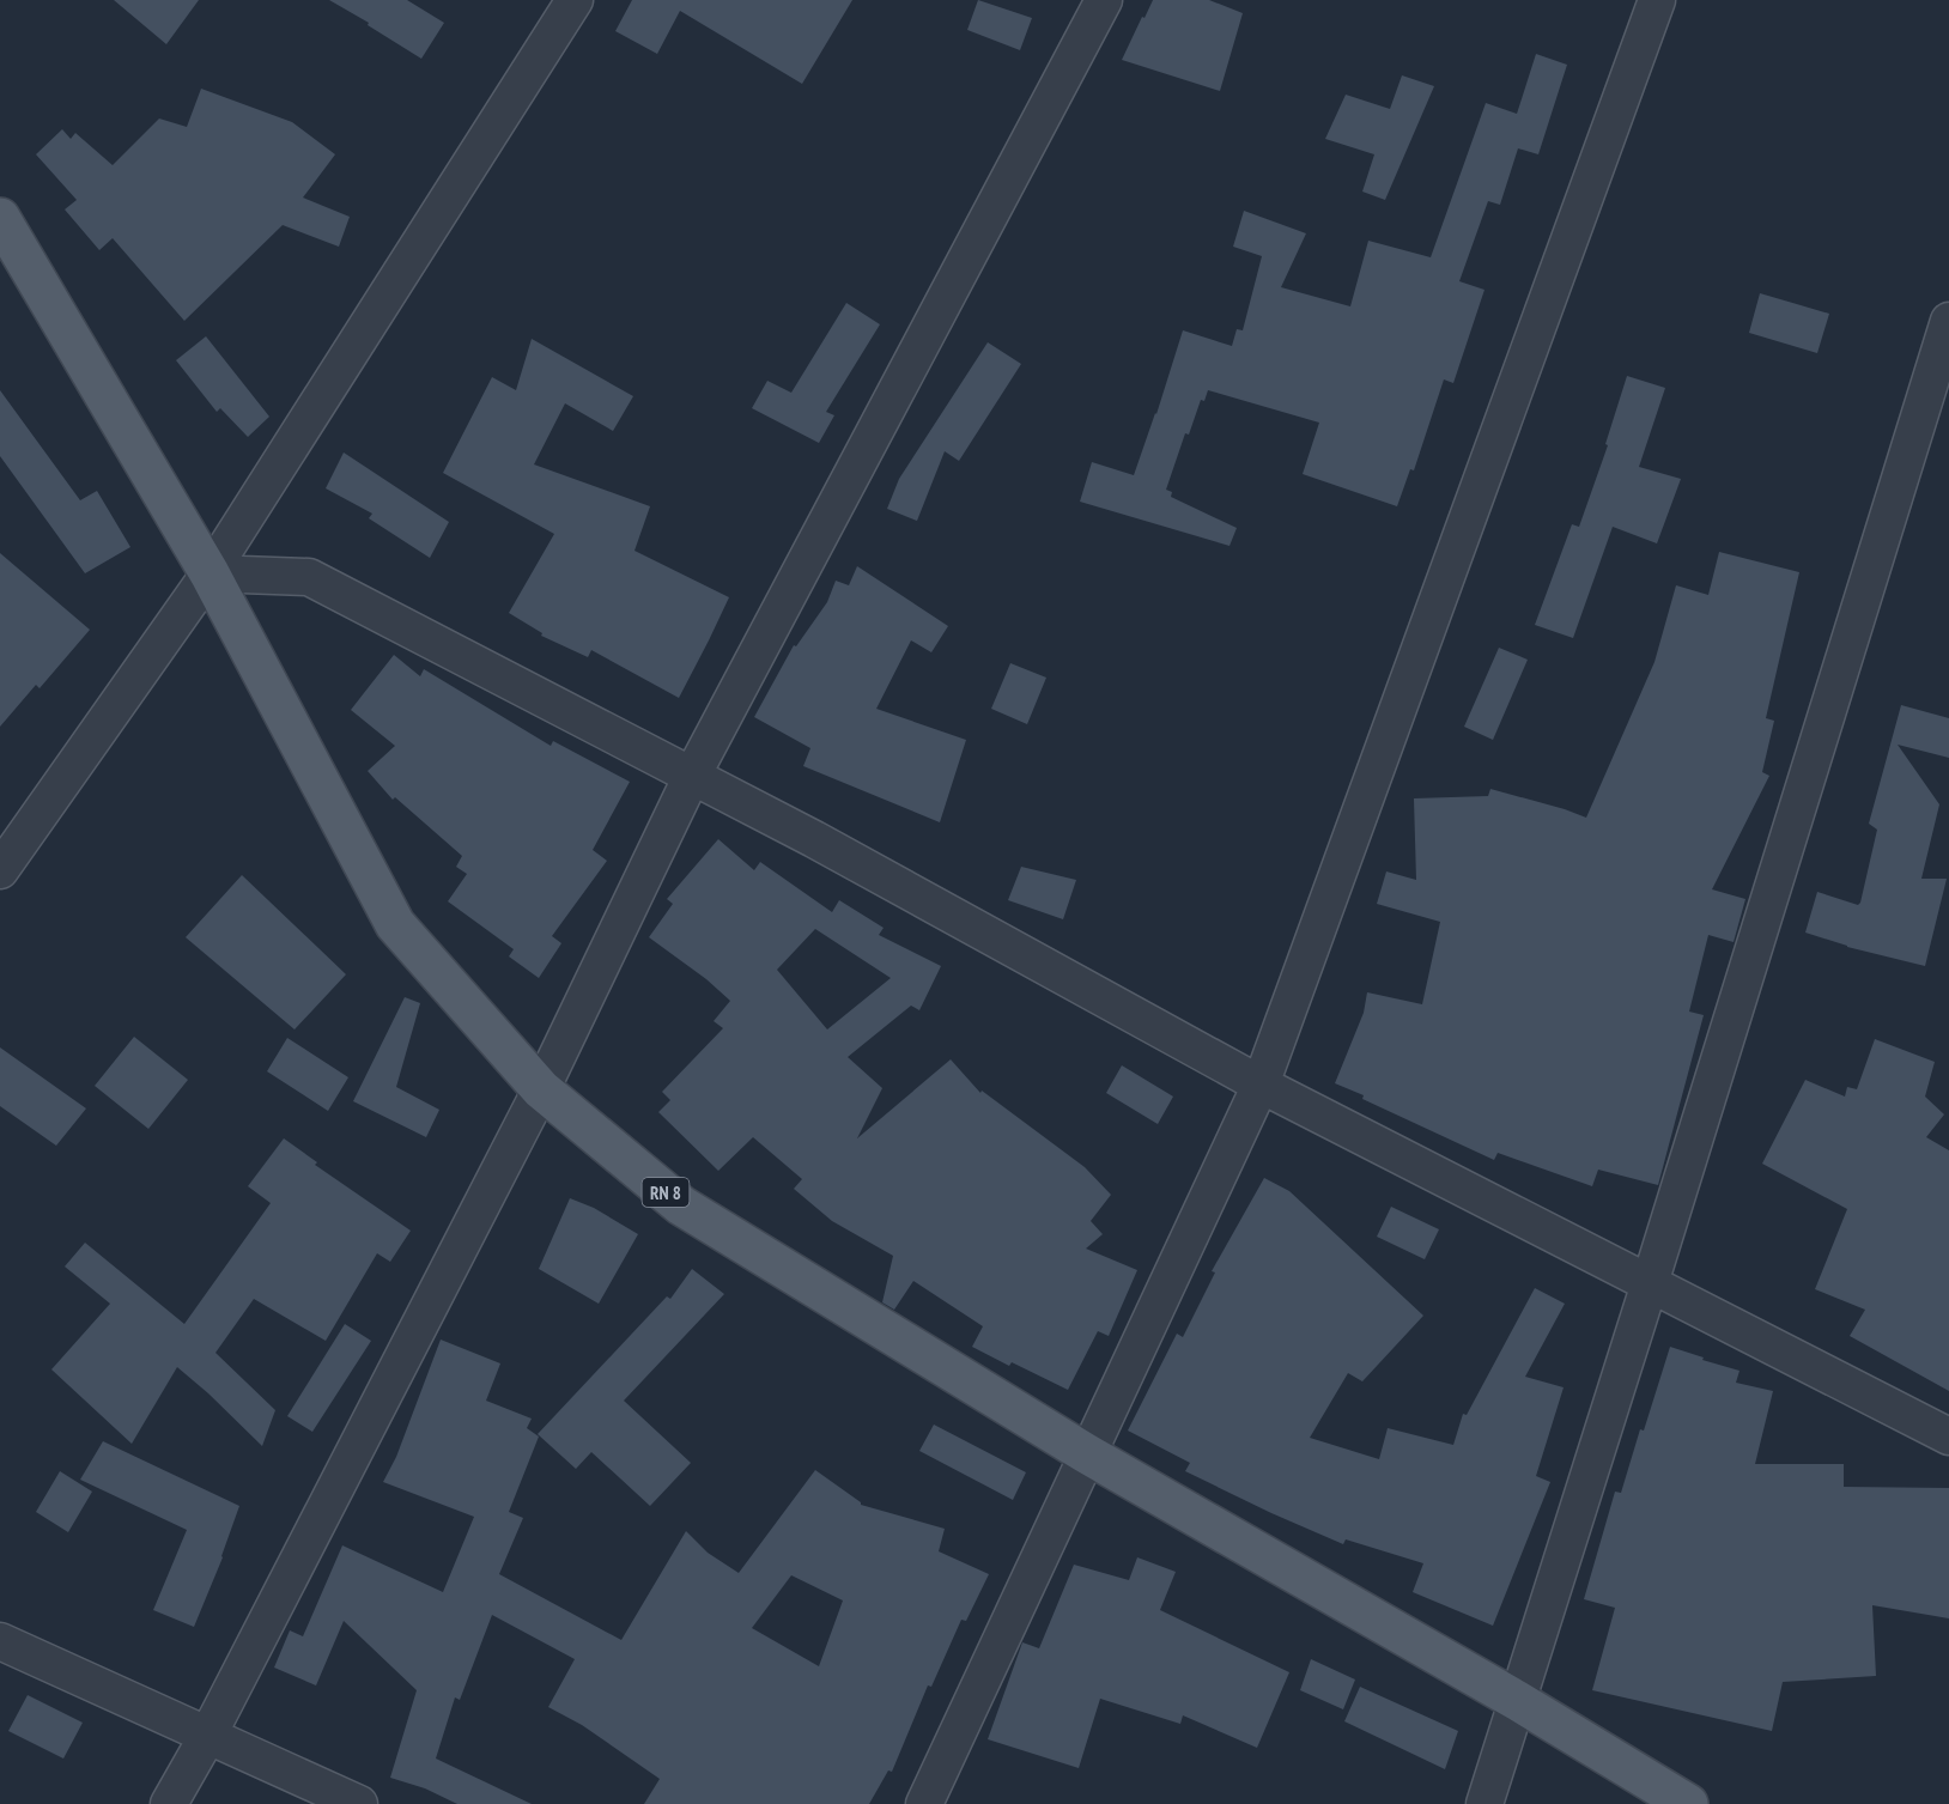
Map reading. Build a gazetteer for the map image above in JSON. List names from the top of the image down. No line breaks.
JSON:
{"streets":{"main road":["RN 8"]}}
